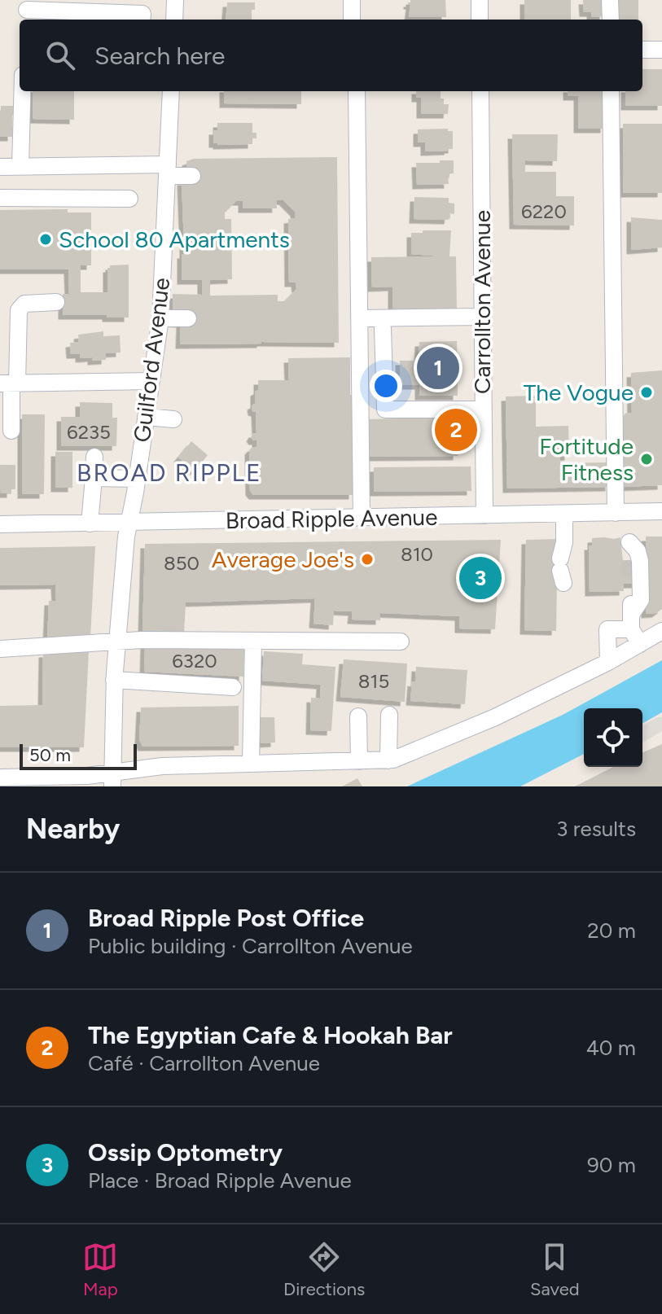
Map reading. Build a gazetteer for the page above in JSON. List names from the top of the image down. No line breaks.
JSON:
{"streets":{"street":["Carrollton Avenue","Guilford Avenue","Broad Ripple Avenue"]},"crossings":[["Carrollton Avenue","Broad Ripple Avenue"],["Guilford Avenue","Broad Ripple Avenue"]],"districts":["BROAD RIPPLE"],"places":["School 80 Apartments","The Vogue","Fortitude Fitness","Average Joe's"],"house_numbers":["6220","6235","810","850","6320","815"],"scale_bar":"50 m","page":{"search":"Search here","pins":["1","2","3"],"scale":"50 m","heading":["Nearby","3 results"],"list":[{"mark":"1","name":"Broad Ripple Post Office","note":"Public building · Carrollton Avenue","value":"20 m"},{"mark":"2","name":"The Egyptian Cafe & Hookah Bar","note":"Café · Carrollton Avenue","value":"40 m"},{"mark":"3","name":"Ossip Optometry","note":"Place · Broad Ripple Avenue","value":"90 m"}],"nav":["Map","Directions","Saved"]}}
